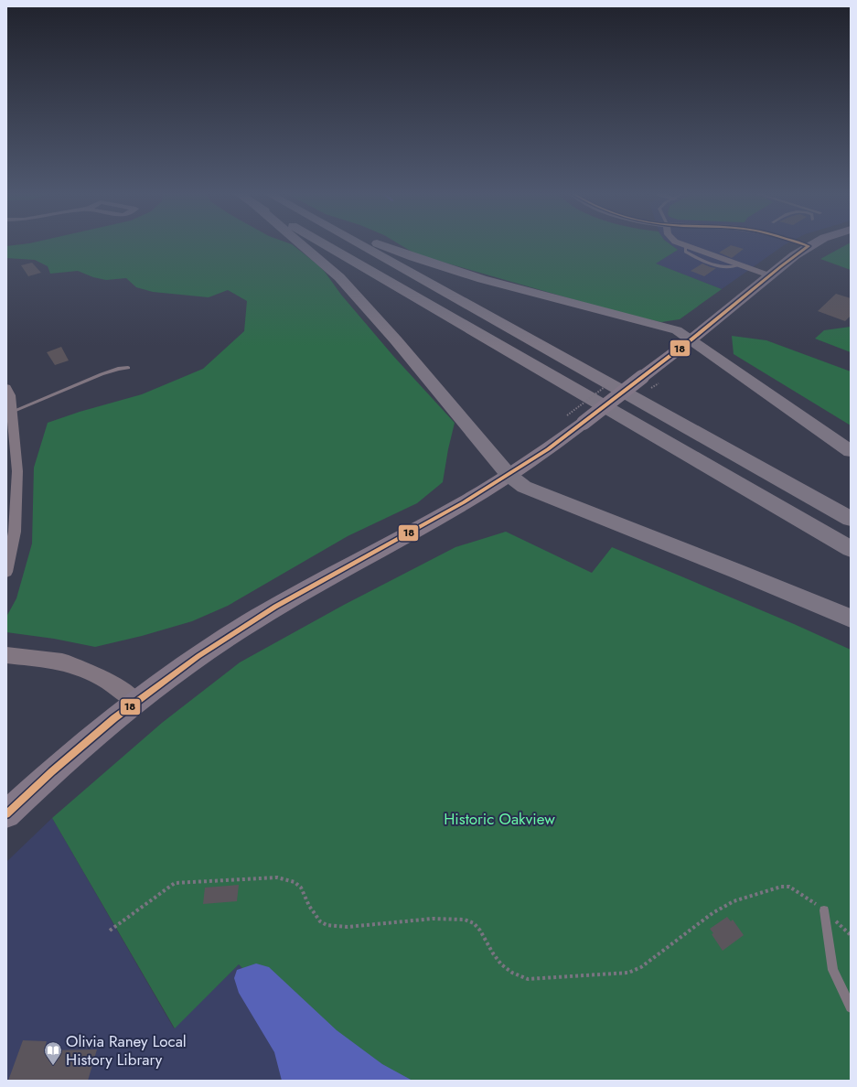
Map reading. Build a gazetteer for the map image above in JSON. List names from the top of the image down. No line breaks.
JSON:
{"parks":["Historic Oakview"],"places":{"library":["Olivia Raney Local History Library"]},"lines":["transit line 18"]}
